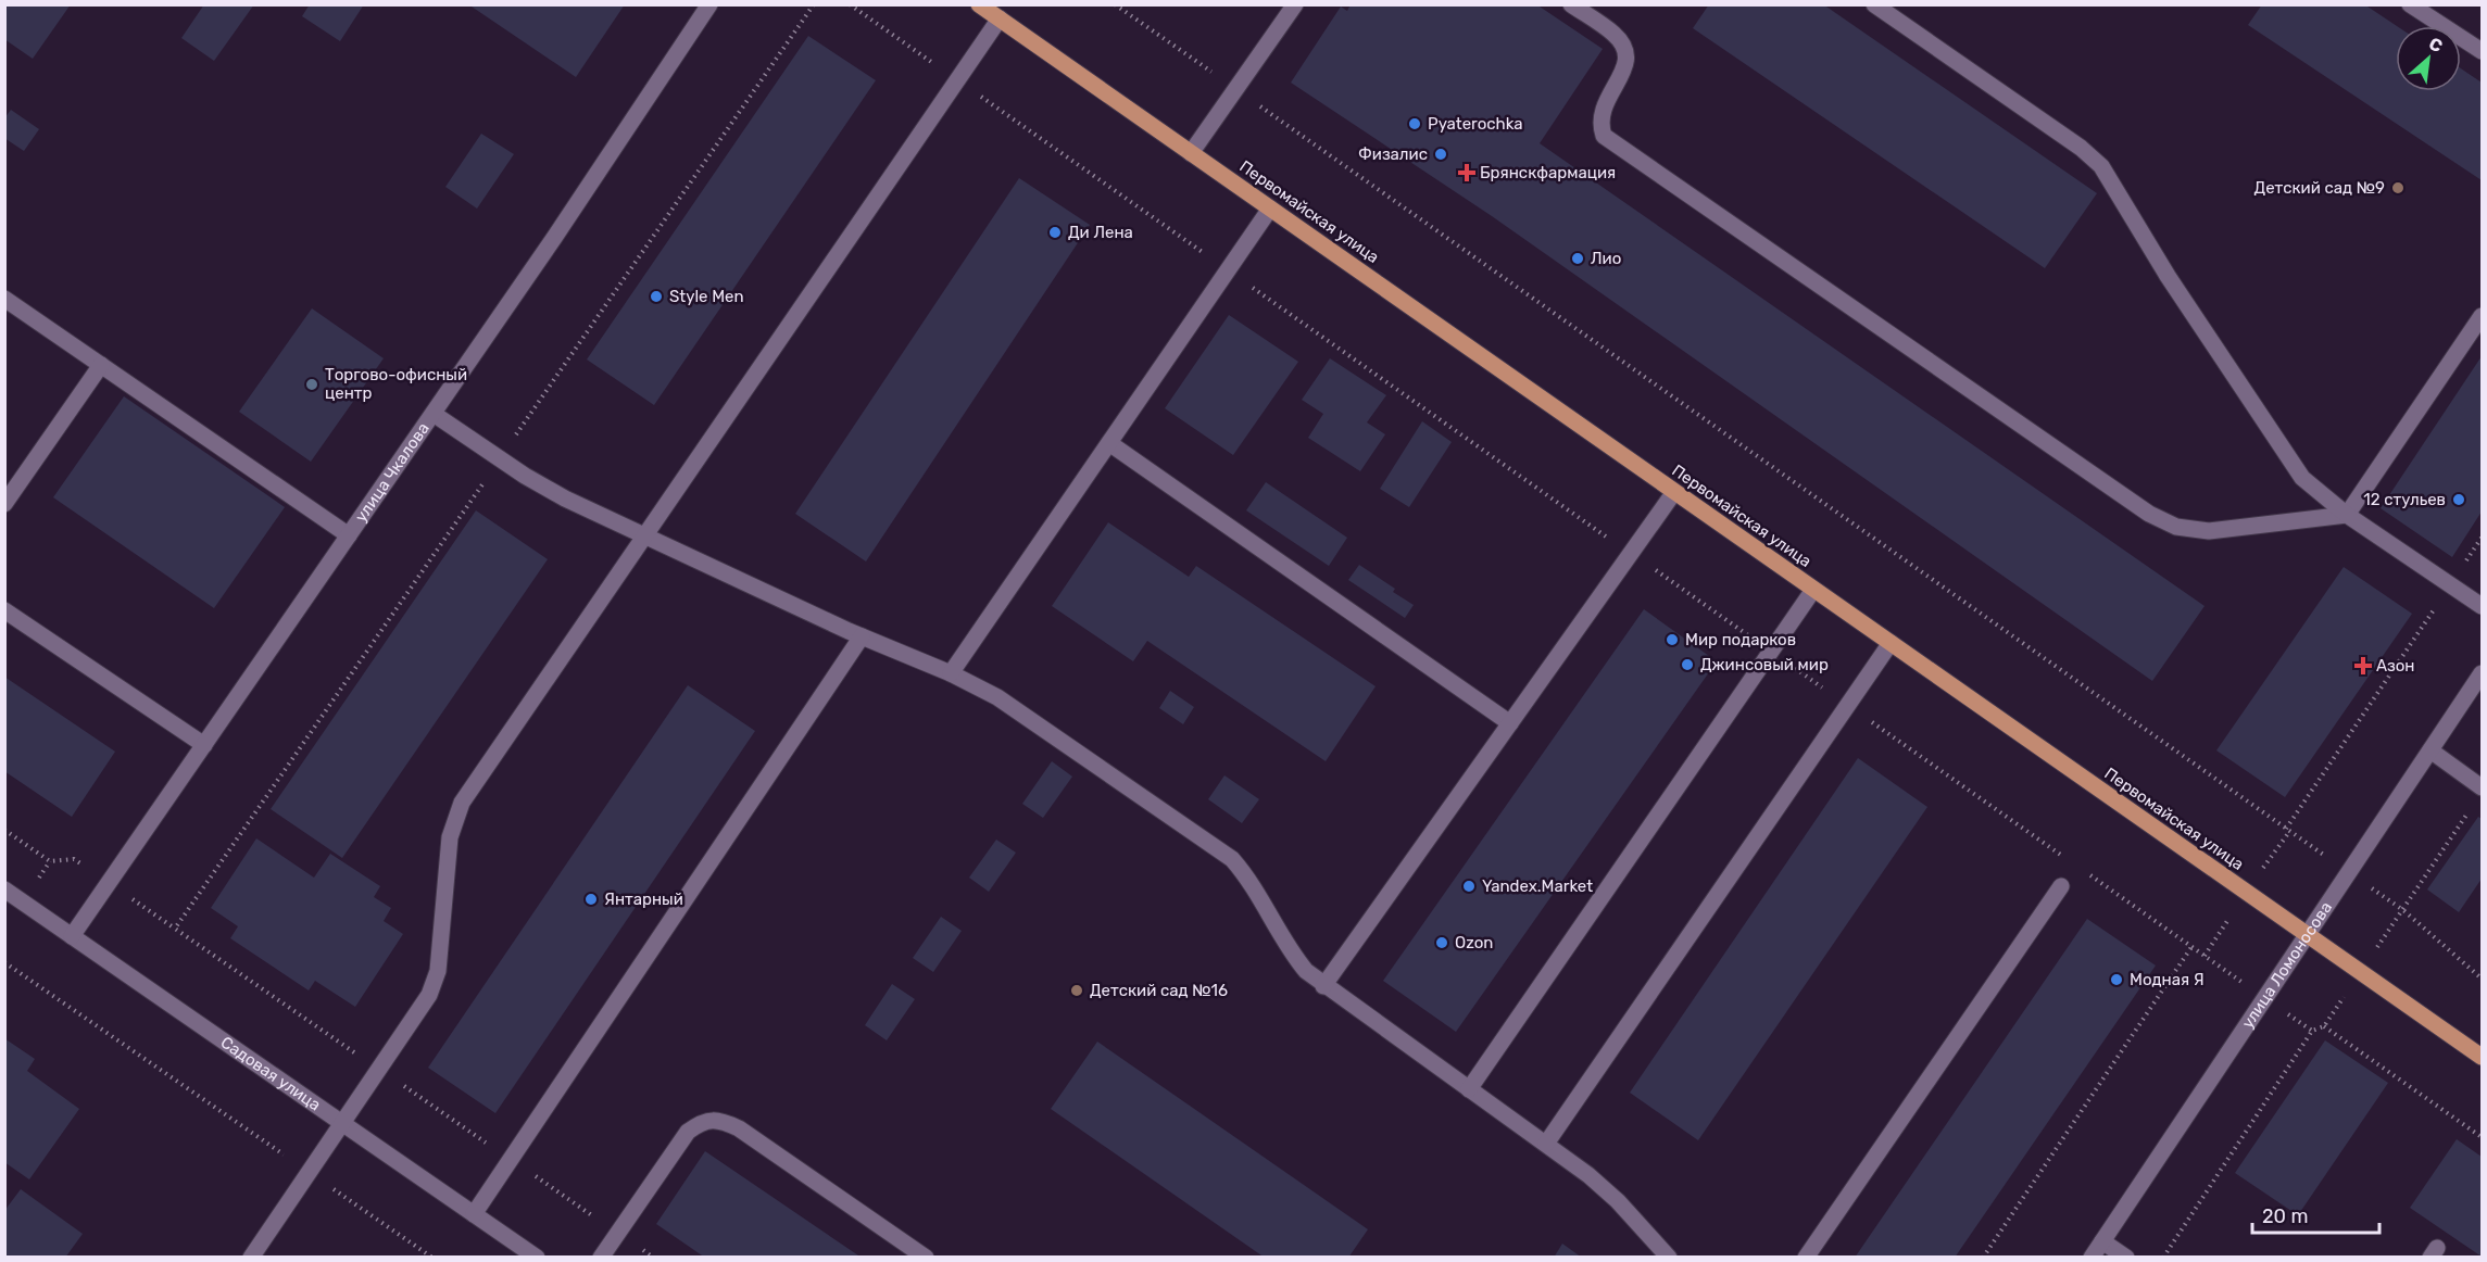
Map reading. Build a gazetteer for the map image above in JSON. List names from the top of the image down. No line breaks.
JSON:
{"streets":{"main road":["Первомайская улица"],"street":["улица Чкалова","улица Ломоносова","Садовая улица"]},"crossings":[["Первомайская улица","улица Ломоносова"],["улица Чкалова","Садовая улица"]],"places":{"other":["Pyaterochka","Физалис","Детский сад №9","Ди Лена","Лио","Style Men","Торгово-офисный центр","12 стульев","Мир подарков","Джинсовый мир","Yandex.Market","Янтарный","Ozon","Модная Я","Детский сад №16"],"health":["Брянскфармация","Азон"]},"scale_bar":"20 m","north":"top right"}
